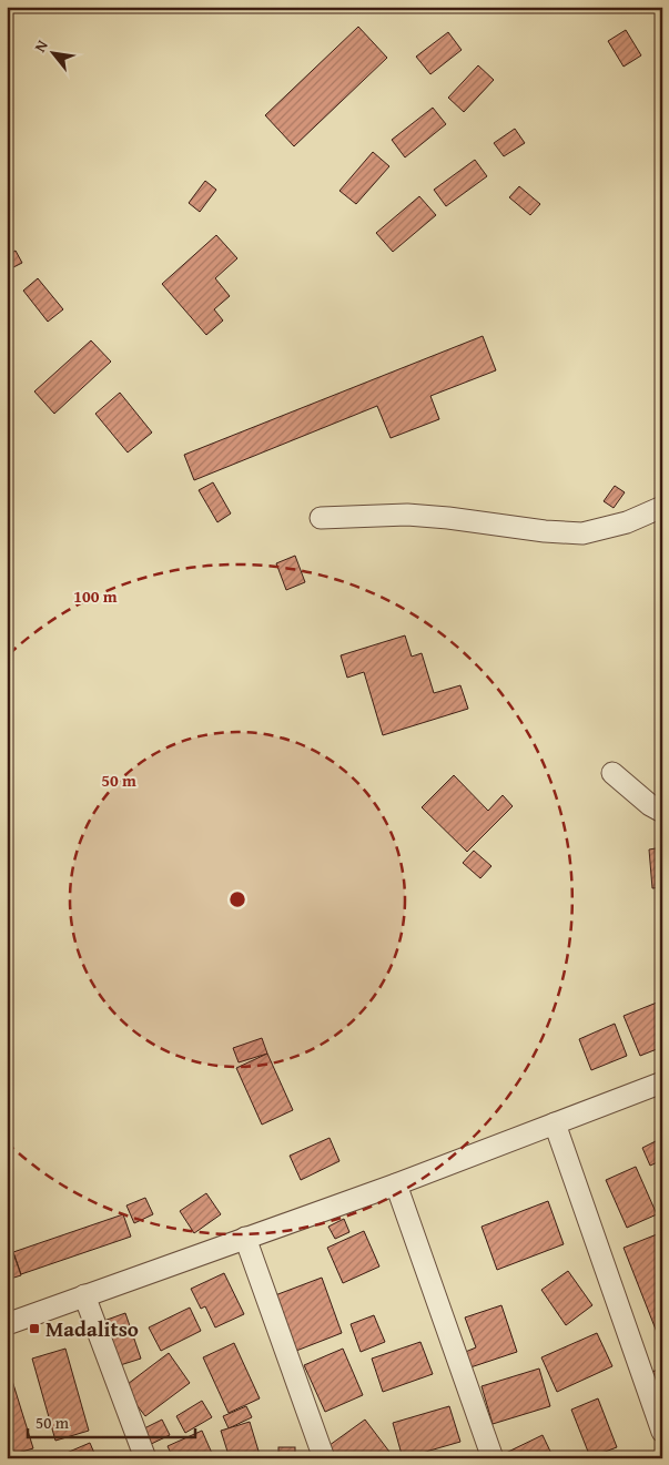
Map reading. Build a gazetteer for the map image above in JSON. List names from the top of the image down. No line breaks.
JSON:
{"places":{"transit":["Madalitso"]},"scale_bar":"50 m","north":"top left","rings":["100 m","50 m"]}
